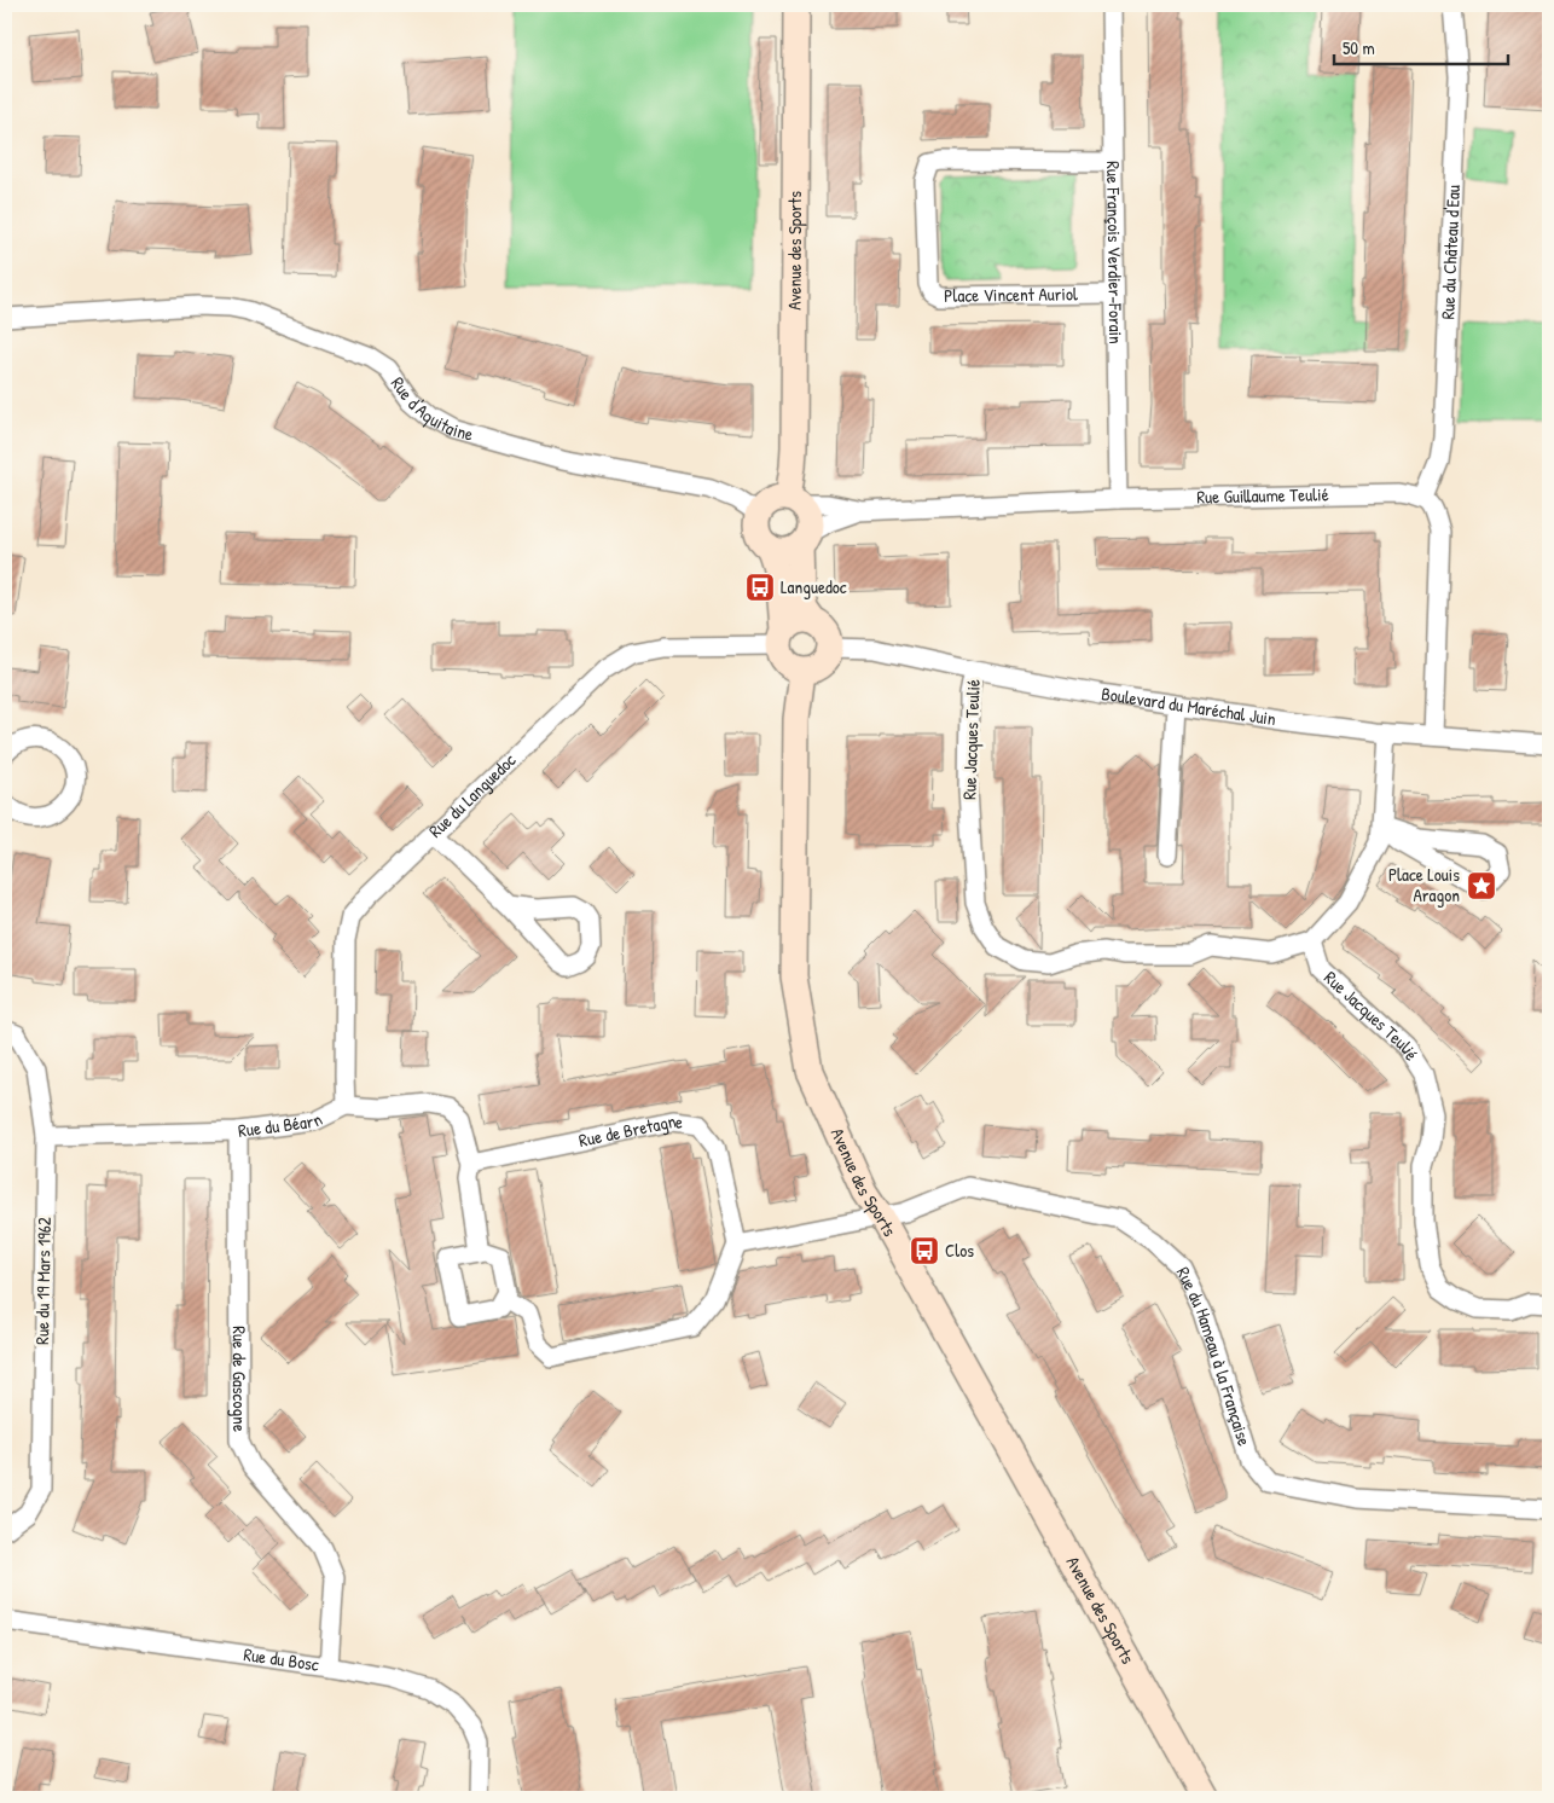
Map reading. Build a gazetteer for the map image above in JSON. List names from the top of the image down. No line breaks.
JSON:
{"streets":{"main road":["Avenue des Sports"],"street":["Rue François Verdier-Forain","Rue du Château d'Eau","Place Vincent Auriol","Rue d'Aquitaine","Rue Guillaume Teulié","Boulevard du Maréchal Juin","Rue Jacques Teulié","Rue du Languedoc","Rue du Béarn","Rue de Bretagne","Rue du 19 Mars 1962","Rue du Hameau à la Française","Rue de Gascogne","Rue du Bosc"]},"crossings":[["Avenue des Sports","Rue d'Aquitaine"],["Avenue des Sports","Rue Guillaume Teulié"],["Avenue des Sports","Boulevard du Maréchal Juin"],["Avenue des Sports","Rue du Languedoc"],["Avenue des Sports","Rue du Hameau à la Française"],["Rue François Verdier-Forain","Place Vincent Auriol"],["Rue François Verdier-Forain","Rue Guillaume Teulié"],["Rue du Château d'Eau","Rue Guillaume Teulié"],["Rue d'Aquitaine","Rue Guillaume Teulié"],["Boulevard du Maréchal Juin","Rue Jacques Teulié"],["Boulevard du Maréchal Juin","Rue du Languedoc"],["Rue du Languedoc","Rue du Béarn"],["Rue du Béarn","Rue de Bretagne"],["Rue du Béarn","Rue du 19 Mars 1962"],["Rue du Béarn","Rue de Gascogne"],["Rue de Gascogne","Rue du Bosc"]],"places":{"bus stop":["Languedoc","Clos"],"place":["Place Louis Aragon"]},"scale_bar":"50 m"}
